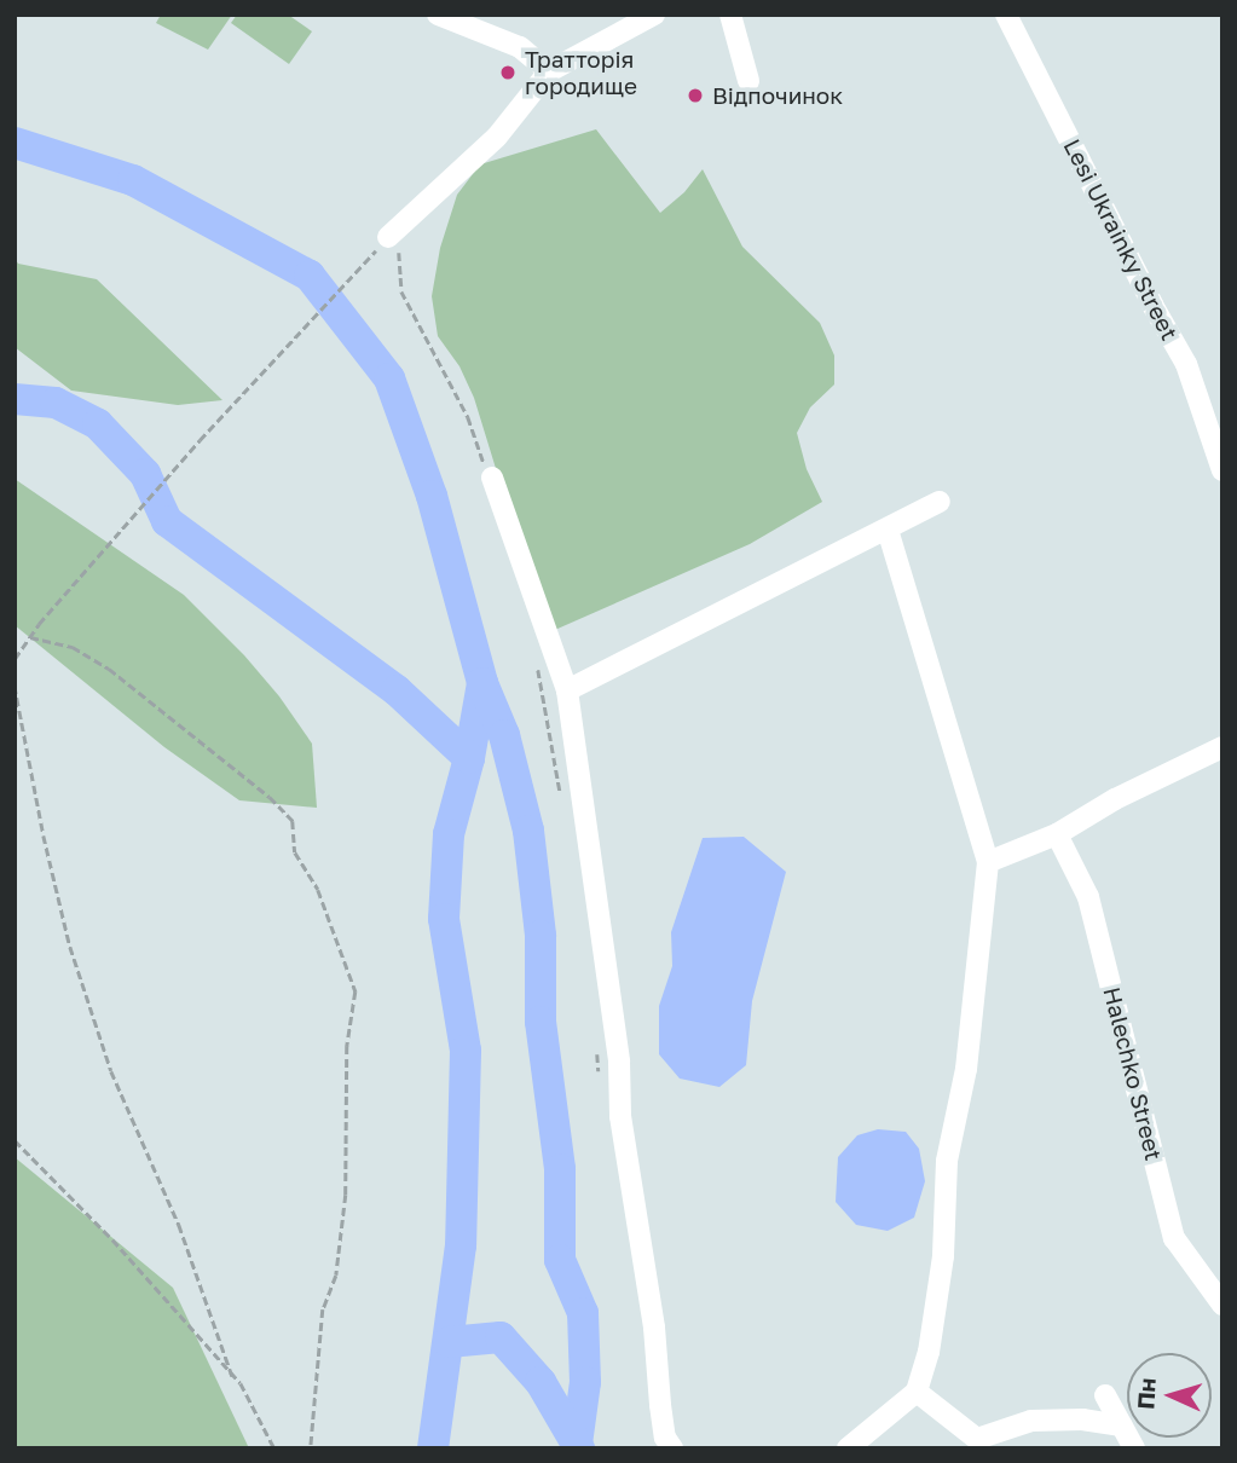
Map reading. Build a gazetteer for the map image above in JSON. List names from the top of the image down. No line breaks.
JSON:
{"streets":{"street":["Lesi Ukrainky Street","Halechko Street"]},"places":["Тратторія городище","Відпочинок"],"north":"left"}
